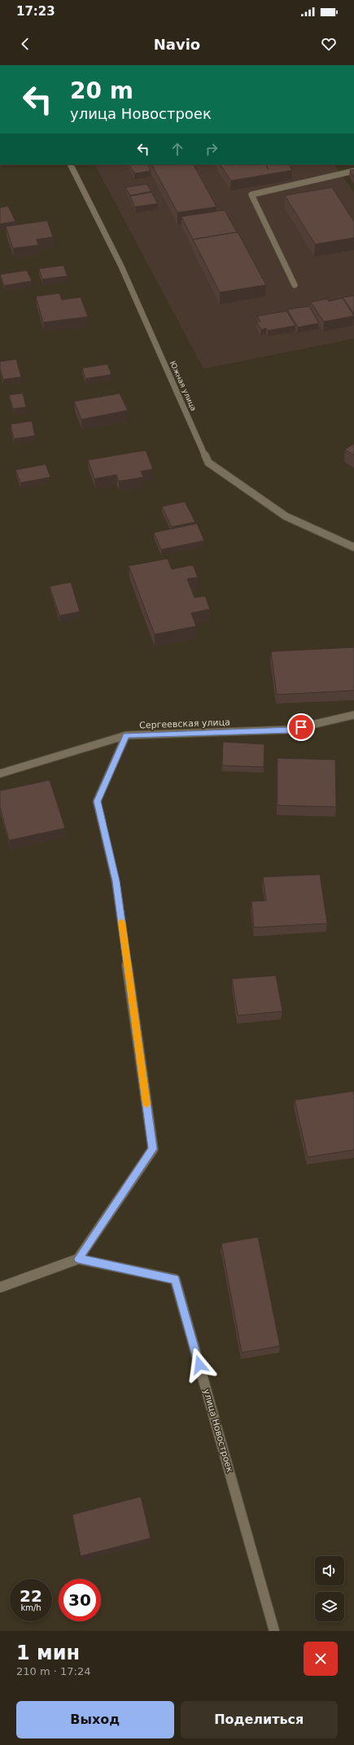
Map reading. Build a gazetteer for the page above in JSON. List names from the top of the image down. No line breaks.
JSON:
{"streets":{"street":["Южная улица","Сергеевская улица","улица Новостроек"]},"page":{"status":"17:23","header":"Navio","turn":["20 m","улица Новостроек"],"speed":"22 km/h","limit":"30","heading":["1 мин","210 m · 17:24"],"buttons":["Выход","Поделиться"]}}
